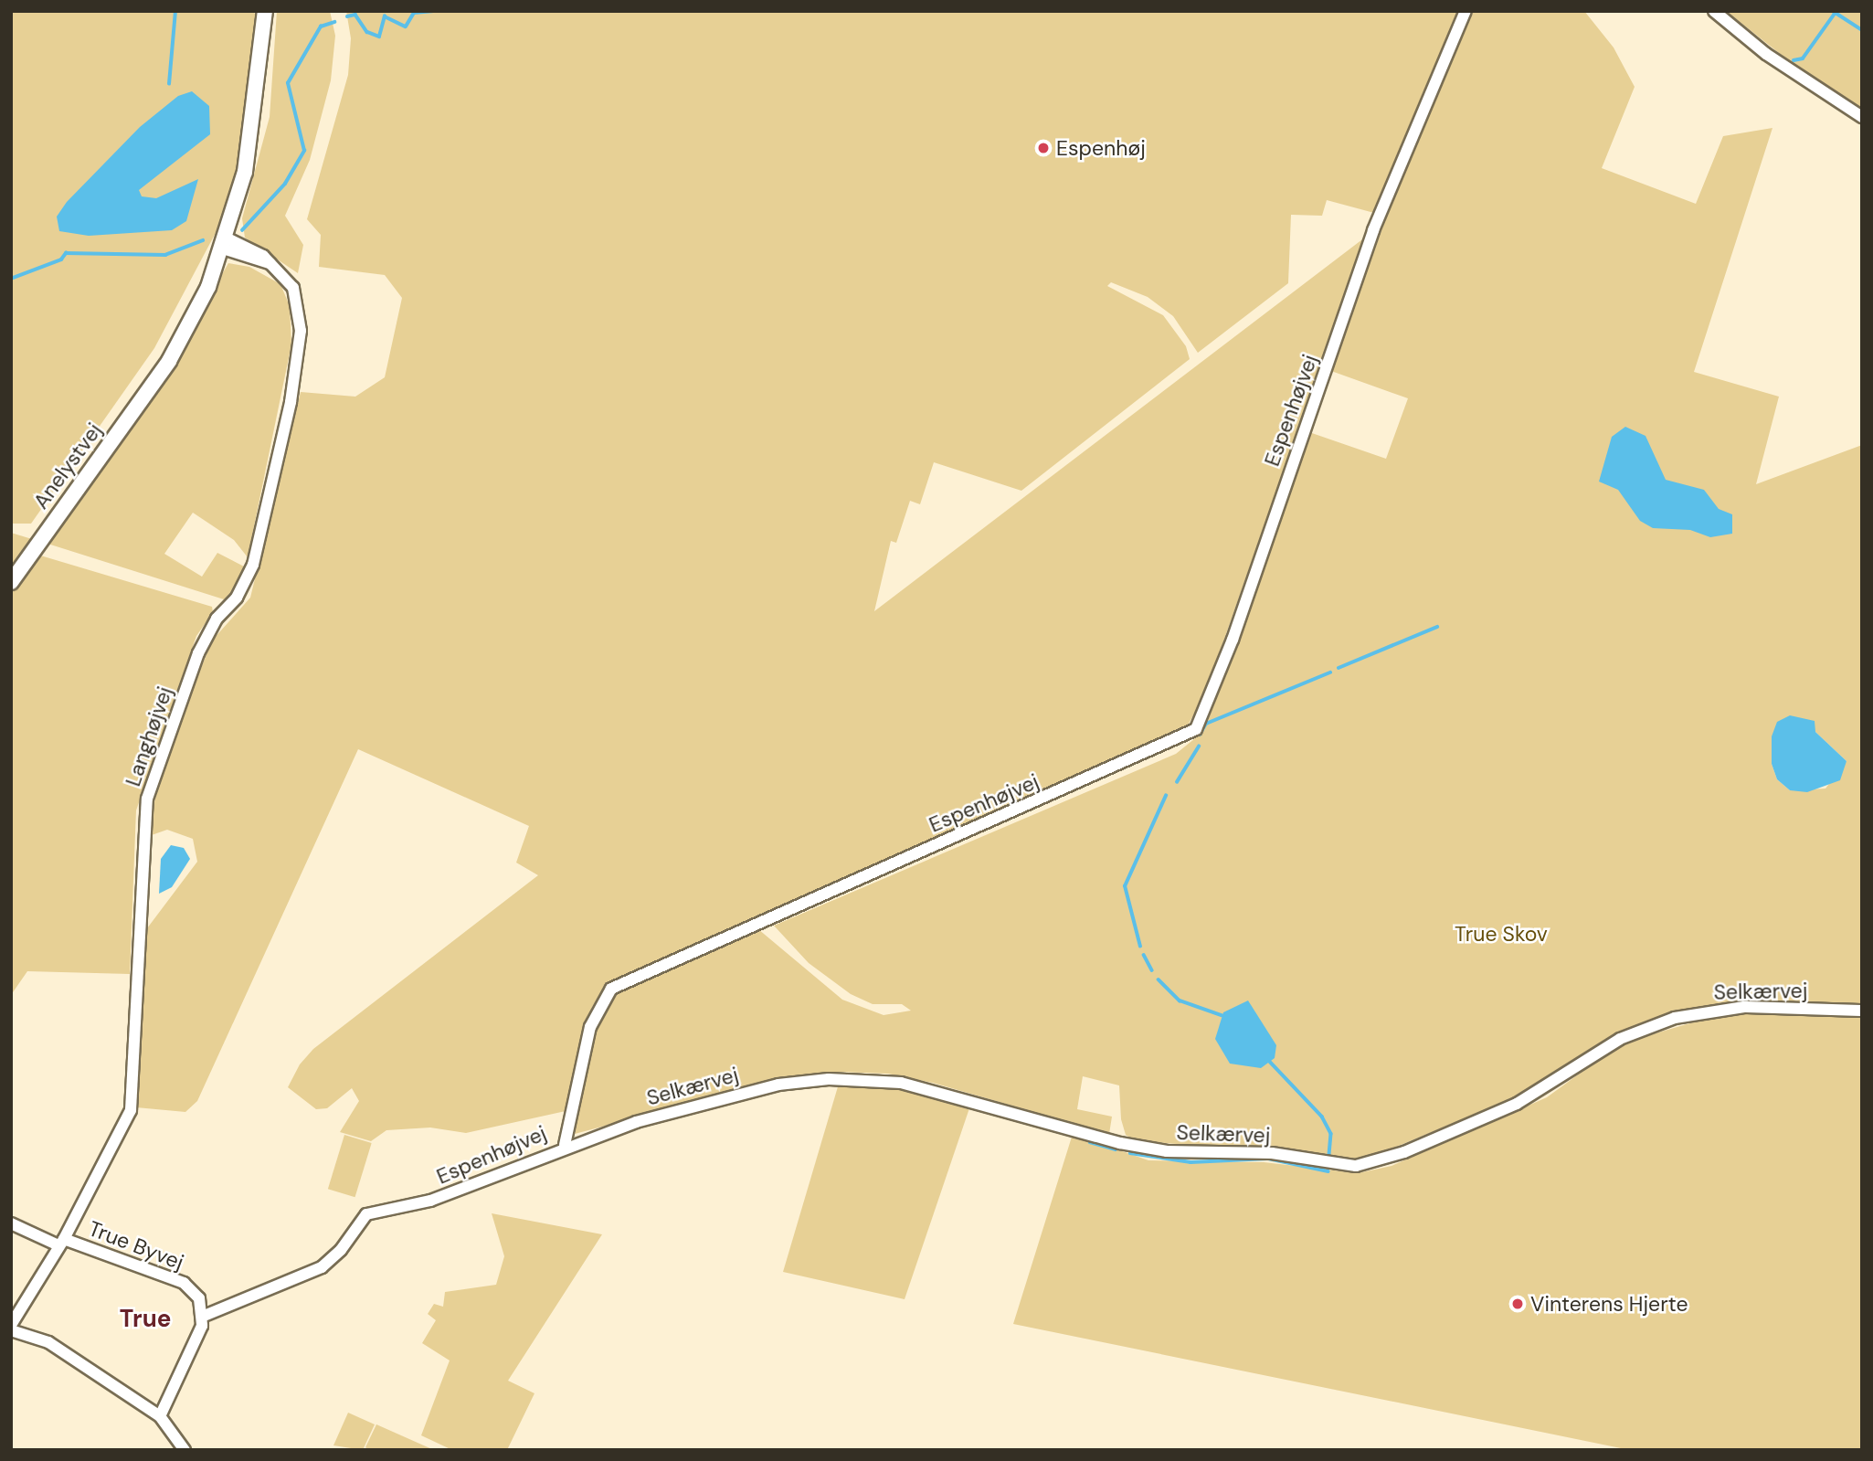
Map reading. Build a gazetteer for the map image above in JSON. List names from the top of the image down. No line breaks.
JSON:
{"streets":{"street":["Espenhøjvej","Anelystvej","Langhøjvej","Selkærvej","True Byvej"]},"crossings":[["Espenhøjvej","Selkærvej"],["Espenhøjvej","True Byvej"],["Anelystvej","Langhøjvej"],["Langhøjvej","True Byvej"]],"districts":["True"],"parks":["True Skov"],"places":["Espenhøj","Vinterens Hjerte"]}
